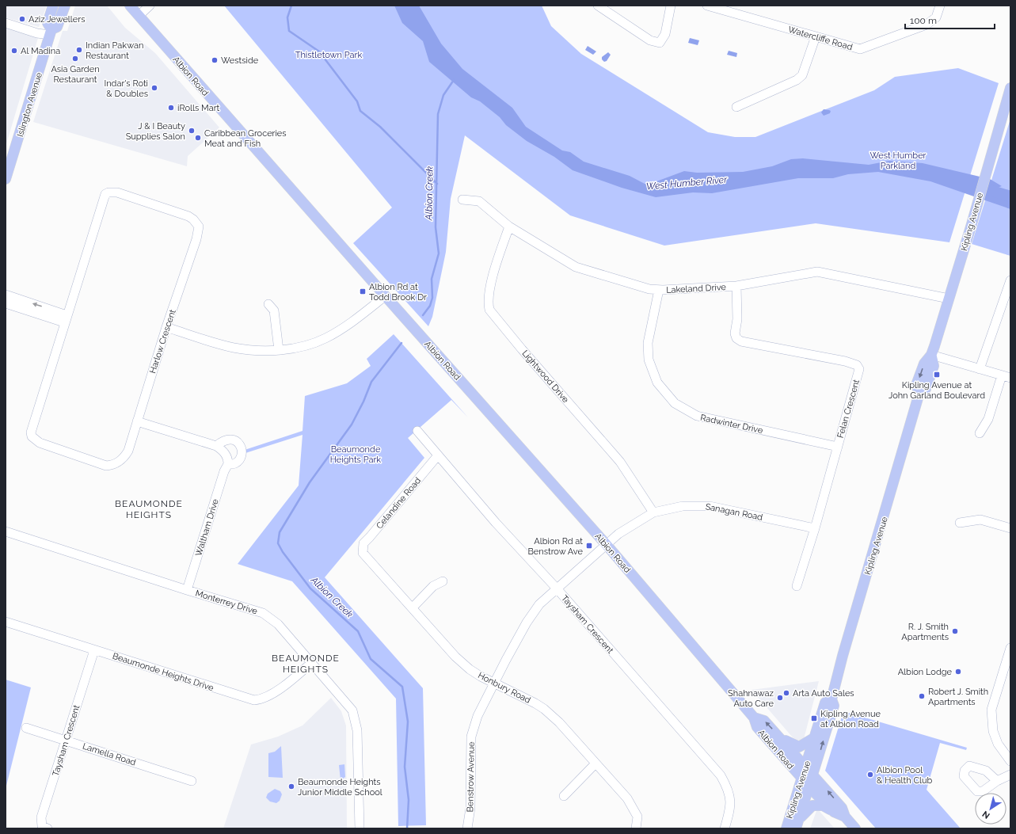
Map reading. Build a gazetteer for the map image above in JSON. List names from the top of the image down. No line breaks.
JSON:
{"streets":{"main road":["Albion Road","Islington Avenue","Kipling Avenue"],"street":["Watercliffe Road","Lakeland Drive","Harlow Crescent","Lightwood Drive","Felan Crescent","Radwinter Drive","Celandine Road","Sanagan Road","Waltham Drive","Monterrey Drive","Taysham Crescent","Beaumonde Heights Drive","Honbury Road","Lamella Road","Benstrow Avenue"]},"crossings":[["Albion Road","Kipling Avenue"],["Albion Road","Sanagan Road"],["Albion Road","Benstrow Avenue"],["Kipling Avenue","Lakeland Drive"],["Lakeland Drive","Lightwood Drive"],["Lakeland Drive","Felan Crescent"],["Lakeland Drive","Radwinter Drive"],["Lightwood Drive","Sanagan Road"],["Felan Crescent","Radwinter Drive"],["Felan Crescent","Sanagan Road"],["Celandine Road","Taysham Crescent"],["Celandine Road","Honbury Road"],["Sanagan Road","Benstrow Avenue"],["Waltham Drive","Monterrey Drive"],["Monterrey Drive","Beaumonde Heights Drive"],["Taysham Crescent","Beaumonde Heights Drive"],["Taysham Crescent","Lamella Road"],["Taysham Crescent","Benstrow Avenue"],["Honbury Road","Benstrow Avenue"]],"districts":["BEAUMONDE HEIGHTS","BEAUMONDE HEIGHTS"],"water":["West Humber River","Albion Creek"],"parks":["Thistletown Park","West Humber Parkland","Beaumonde Heights Park"],"places":{"other":["Aziz Jewellers","Indian Pakwan Restaurant","Al Madina","Asia Garden Restaurant","Westside","Indar's Roti & Doubles","iRolls Mart","J & I Beauty Supplies Salon","Caribbean Groceries Meat and Fish","R. J. Smith Apartments","Albion Lodge","Arta Auto Sales","Robert J. Smith Apartments","Shahnawaz Auto Care","Albion Pool & Health Club","Beaumonde Heights Junior Middle School"],"transit":["Albion Rd at Todd Brook Dr","Kipling Avenue at John Garland Boulevard","Albion Rd at Benstrow Ave","Kipling Avenue at Albion Road"]},"scale_bar":"100 m","north":"bottom left"}
